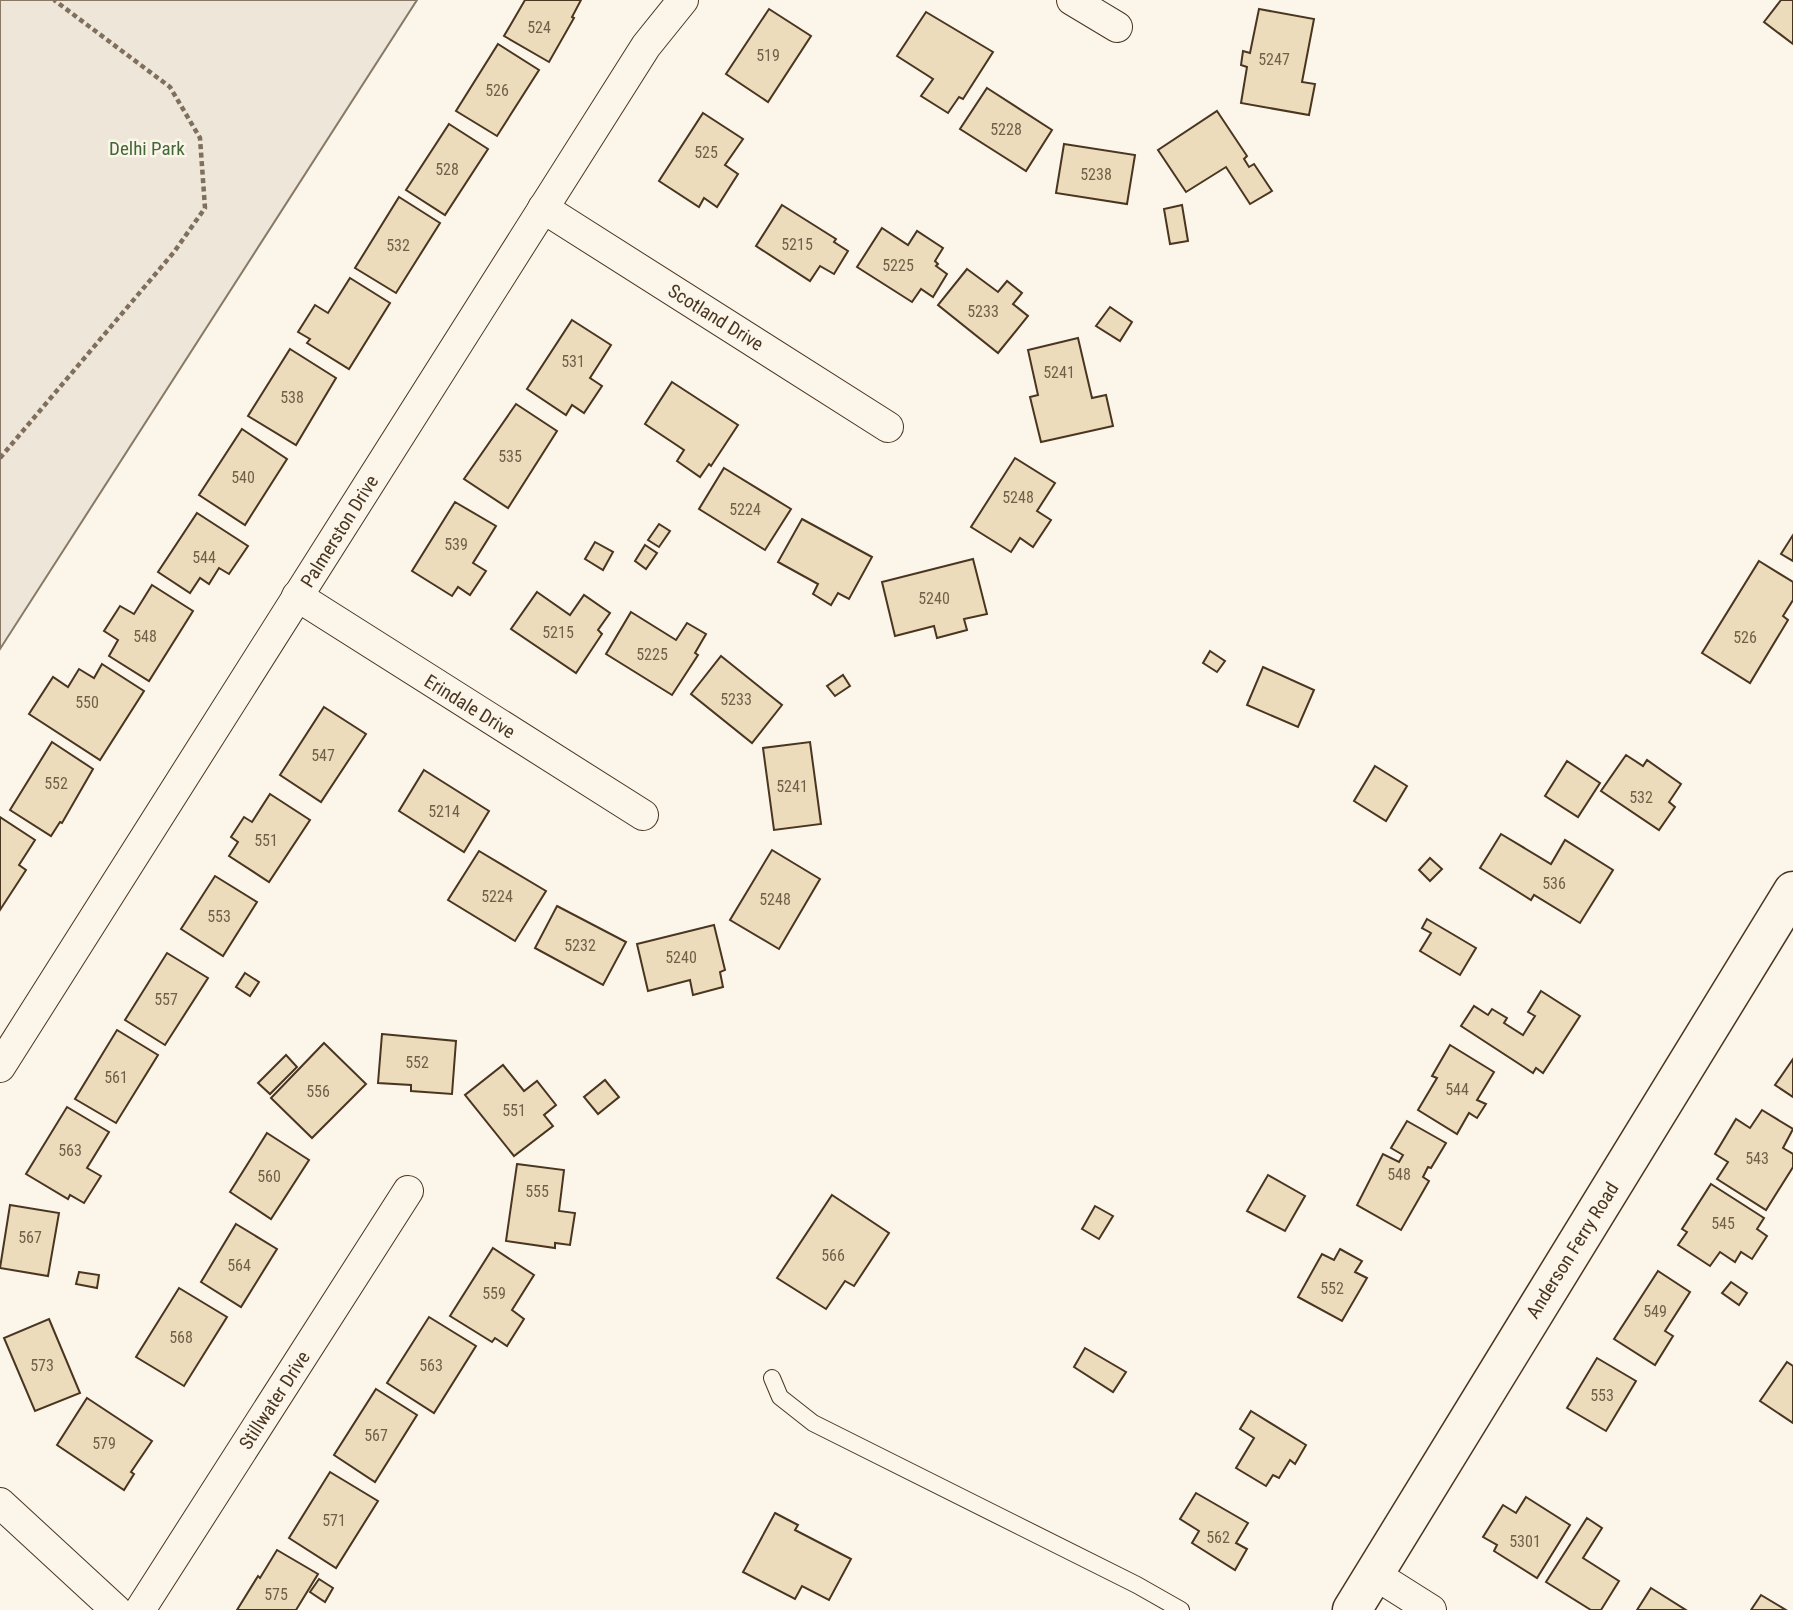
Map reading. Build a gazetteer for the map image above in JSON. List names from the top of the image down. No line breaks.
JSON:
{"streets":{"street":["Scotland Drive","Palmerston Drive","Erindale Drive","Anderson Ferry Road","Stillwater Drive"]},"crossings":[["Scotland Drive","Palmerston Drive"],["Palmerston Drive","Erindale Drive"]],"parks":["Delhi Park"],"house_numbers":["524","519","5247","526","5228","525","528","5238","5215","532","5225","5233","531","5241","538","535","540","5248","5224","539","544","5240","5215","548","526","5225","5233","550","547","552","5241","532","5214","551","536","5224","5248","553","5232","5240","557","552","561","544","556","551","563","543","548","560","555","545","567","566","564","552","559","549","568","573","563","553","567","579","571","562","5301","575"]}
